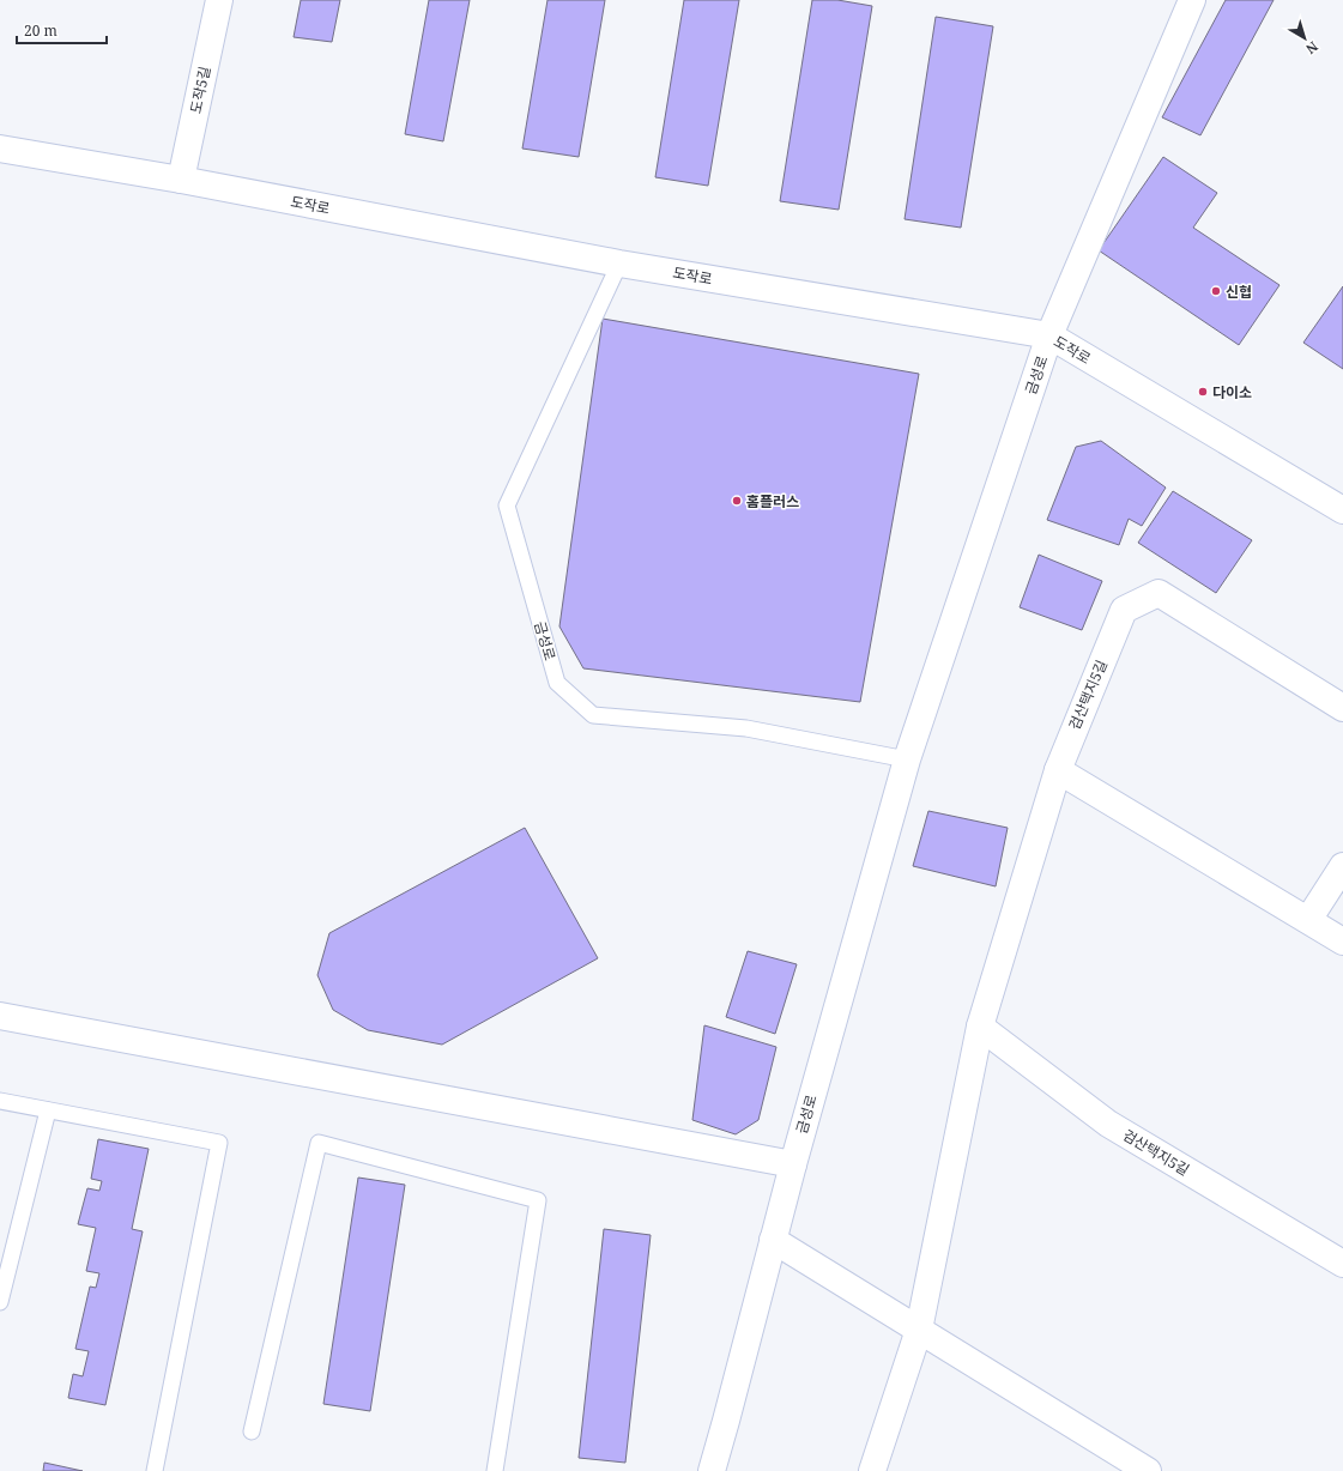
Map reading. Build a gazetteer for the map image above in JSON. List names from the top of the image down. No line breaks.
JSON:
{"streets":{"street":["도작5길","도작로","금성로","검산택지5길"]},"crossings":[["도작5길","도작로"],["도작로","금성로"]],"places":["신협","다이소","홈플러스"],"scale_bar":"20 m","north":"bottom right"}
